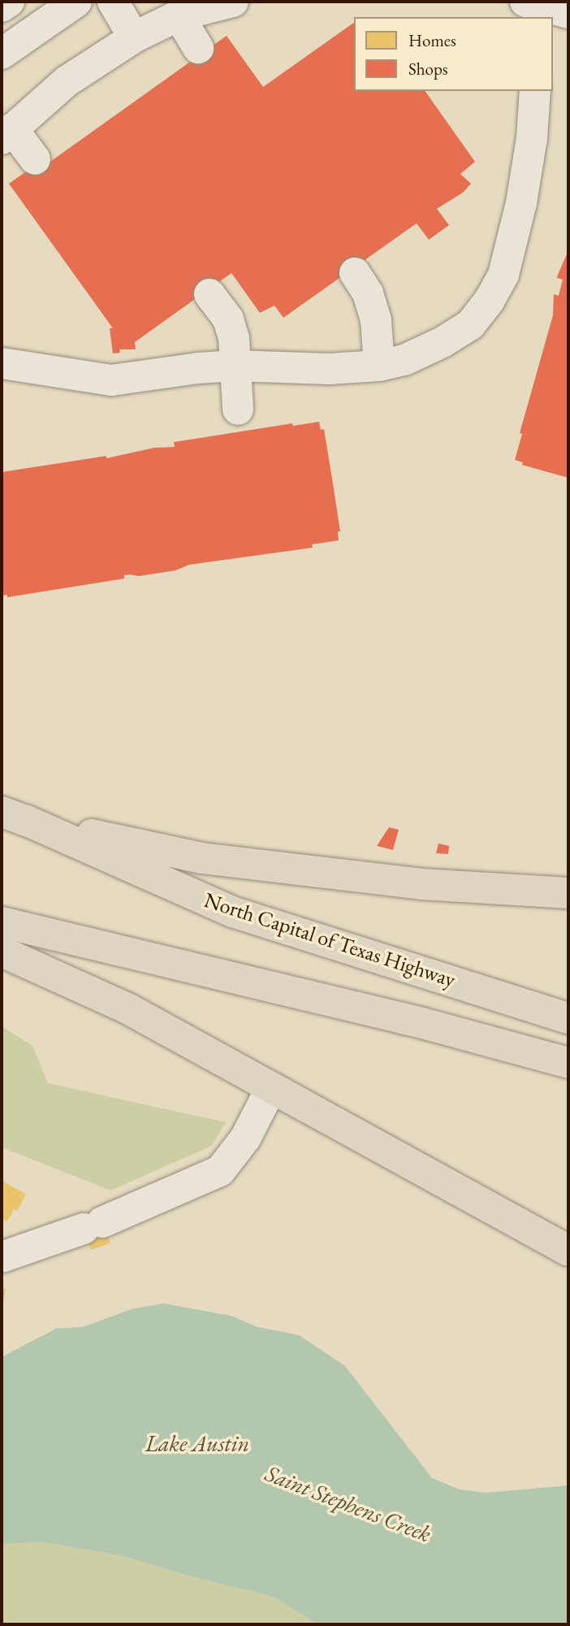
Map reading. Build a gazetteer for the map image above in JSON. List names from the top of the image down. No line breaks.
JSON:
{"streets":{"highway":["North Capital of Texas Highway"]},"water":["Lake Austin","Saint Stephens Creek"],"legend":["Homes","Shops"]}
